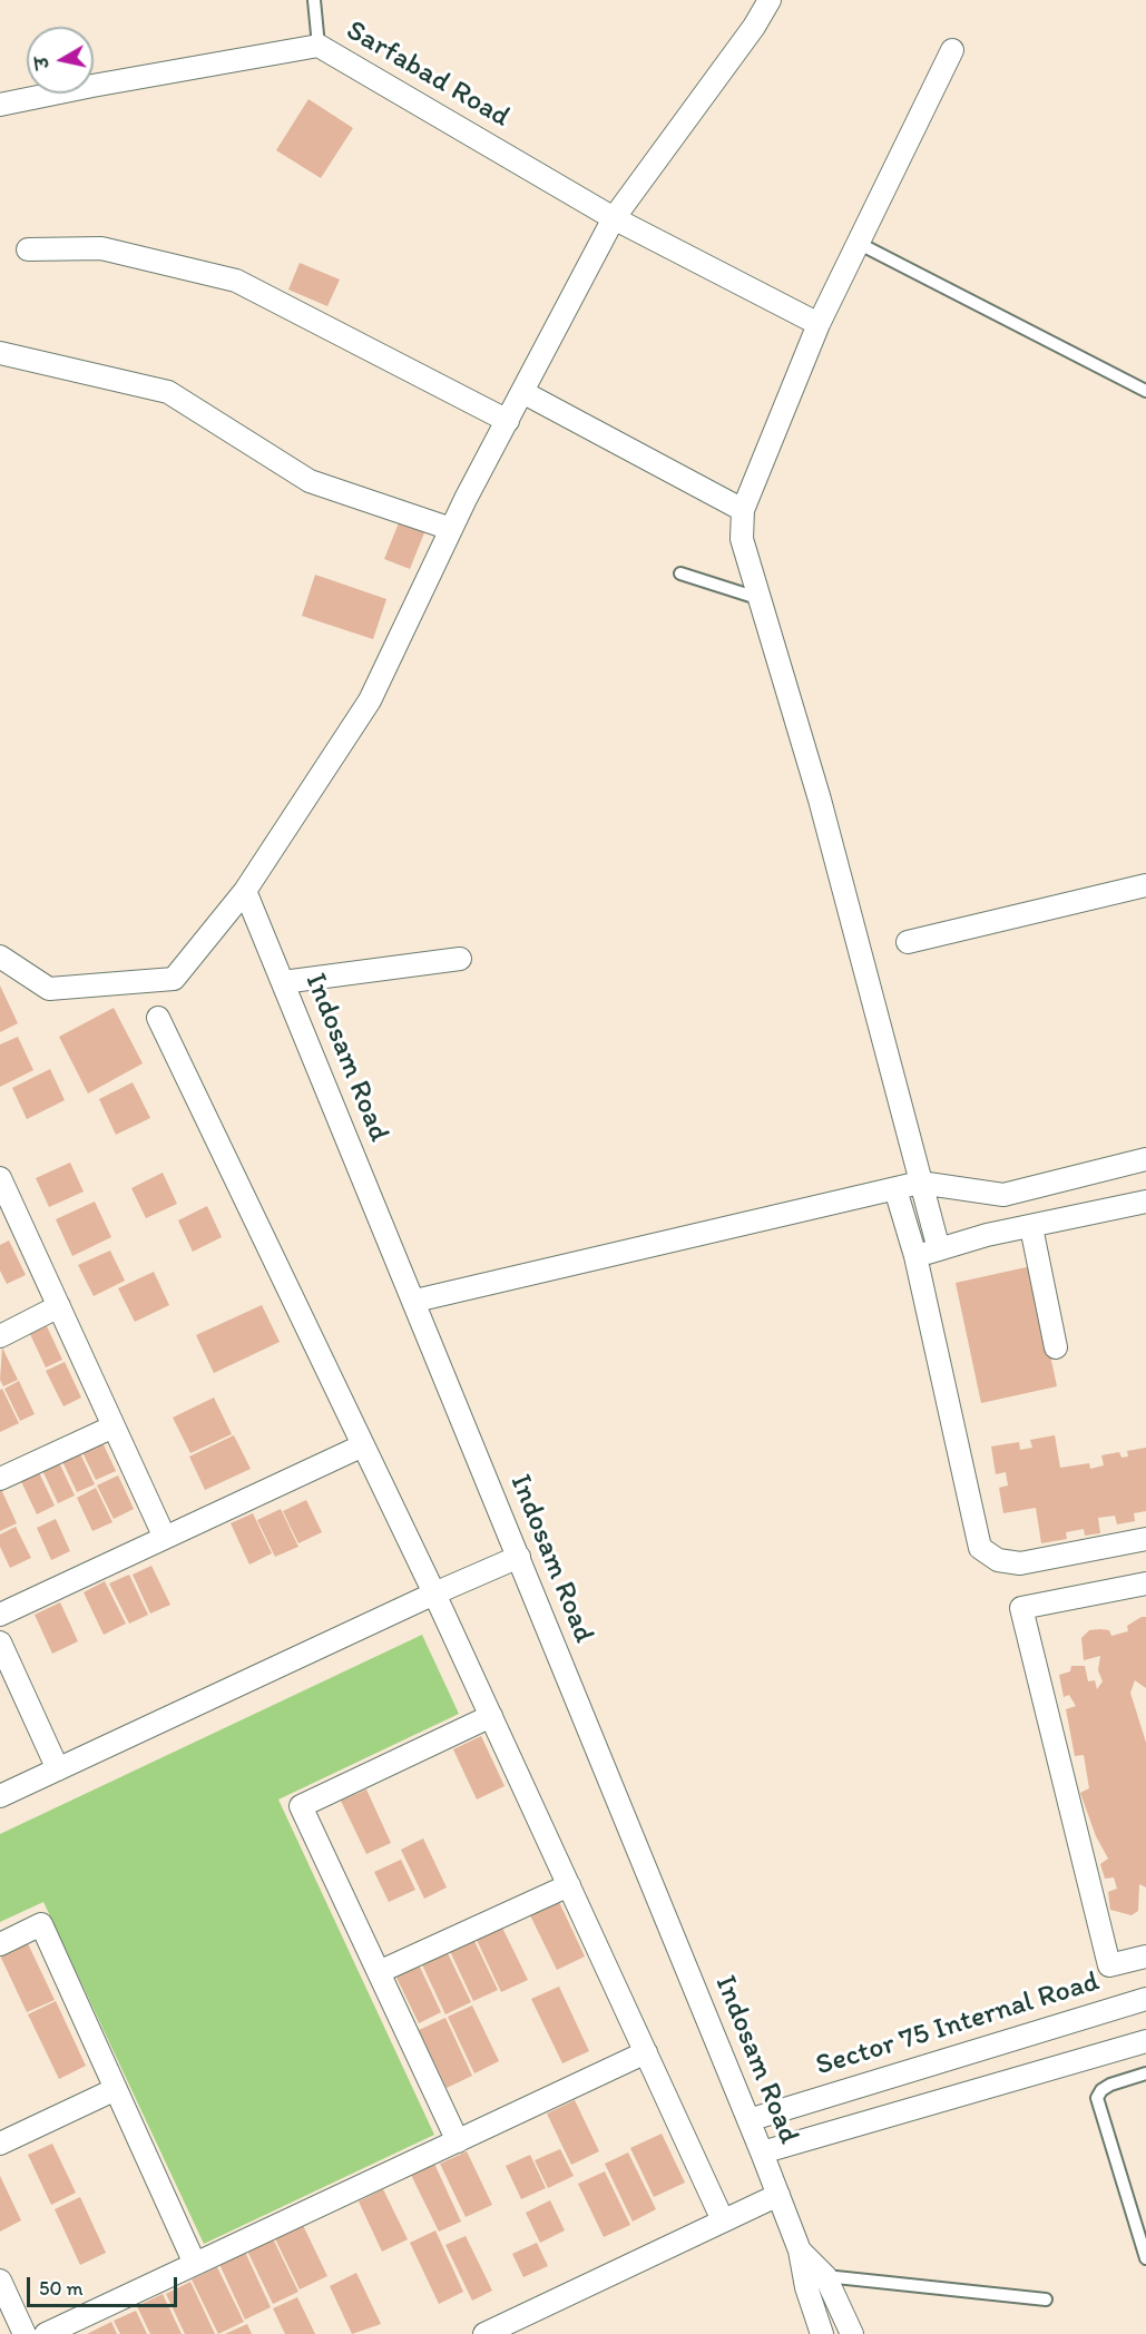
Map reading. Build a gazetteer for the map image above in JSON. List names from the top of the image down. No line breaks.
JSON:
{"streets":{"street":["Sarfabad Road","Indosam Road","Sector 75 Internal Road"]},"crossings":[["Indosam Road","Sector 75 Internal Road"]],"scale_bar":"50 m","north":"left"}
